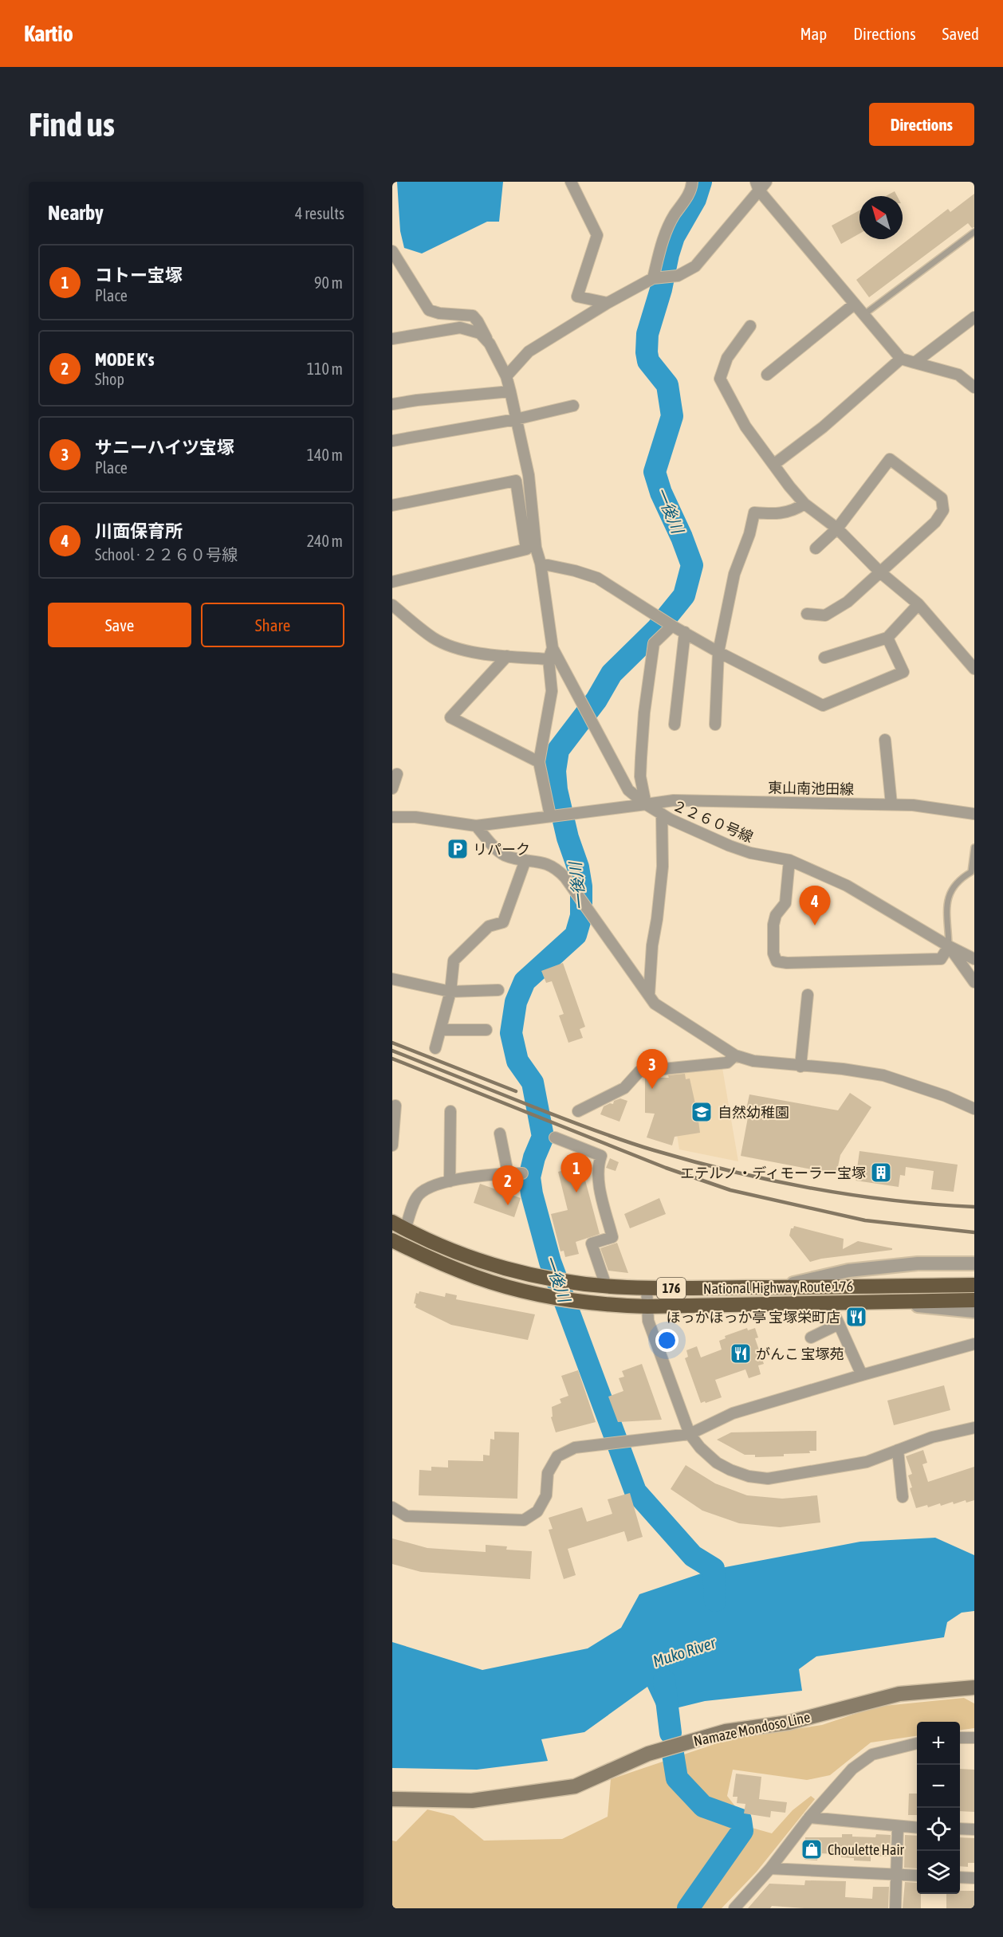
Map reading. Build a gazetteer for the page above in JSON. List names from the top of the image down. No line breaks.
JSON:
{"streets":{"highway":["National Highway Route 176","176"],"main road":["Namaze Mondoso Line"],"street":["東山南池田線","２２６０号線"]},"crossings":[["東山南池田線","２２６０号線"]],"water":["一後川","Muko River"],"places":{"parking":["リパーク"],"school or university":["自然幼稚園"],"building":["エテルノ・ディモーラー宝塚"],"restaurant":["ほっかほっか亭 宝塚栄町店","がんこ 宝塚苑"],"shop":["Choulette Hair"]},"north":"top left","page":{"header":"Kartio","nav":["Map","Directions","Saved"],"buttons":["Directions",["Save","Share"]],"title":"Find us","heading":["Nearby","4 results"],"list":[{"mark":"1","name":"コトー宝塚","note":"Place","value":"90 m"},{"mark":"2","name":"MODE K's","note":"Shop","value":"110 m"},{"mark":"3","name":"サニーハイツ宝塚","note":"Place","value":"140 m"},{"mark":"4","name":"川面保育所","note":"School · ２２６０号線","value":"240 m"}],"pins":["4","3","1","2"],"map_buttons":["+","−"]}}
